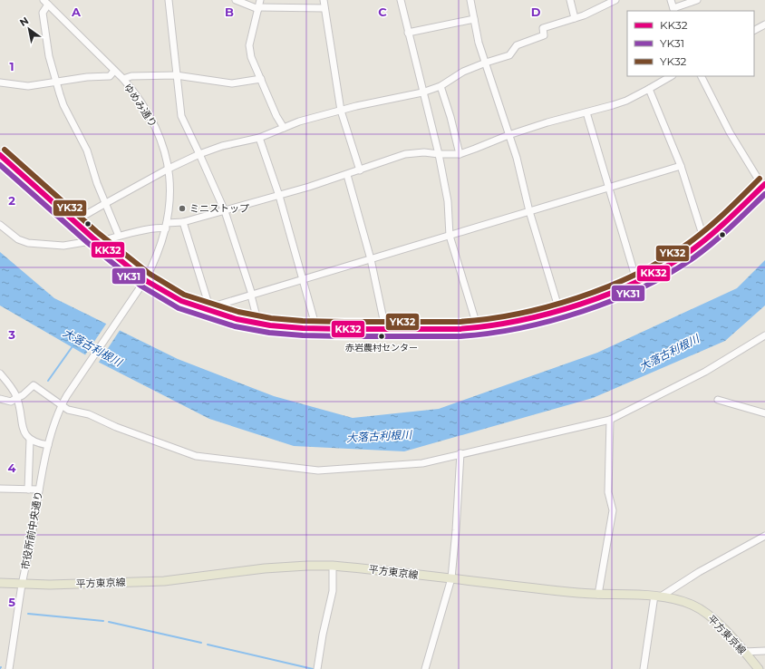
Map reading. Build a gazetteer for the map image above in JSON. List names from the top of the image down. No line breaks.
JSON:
{"streets":{"main road":["平方東京線"],"street":["ゆめみ通り","市役所前中央通り"]},"crossings":[["ゆめみ通り","市役所前中央通り"],["市役所前中央通り","平方東京線"]],"water":["大落古利根川"],"places":["ミニストップ","赤岩農村センター"],"lines":["transit line YK32","transit line KK32","transit line YK31"],"legend":["KK32","YK31","YK32"],"north":"top left","grid":{"columns":["A","B","C","D"],"rows":["1","2","3","4","5"]}}
